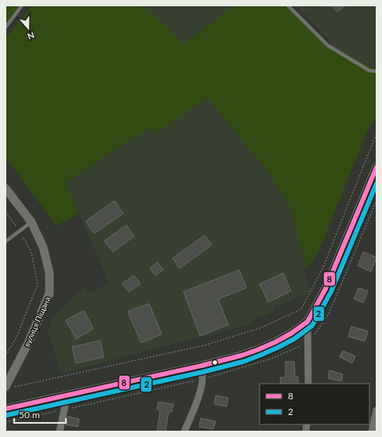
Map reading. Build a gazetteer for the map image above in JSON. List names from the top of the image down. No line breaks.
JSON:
{"streets":{"street":["вулиця Піщана"]},"lines":["transit line 8","transit line 2"],"legend":["8","2"],"scale_bar":"50 m","north":"bottom"}
